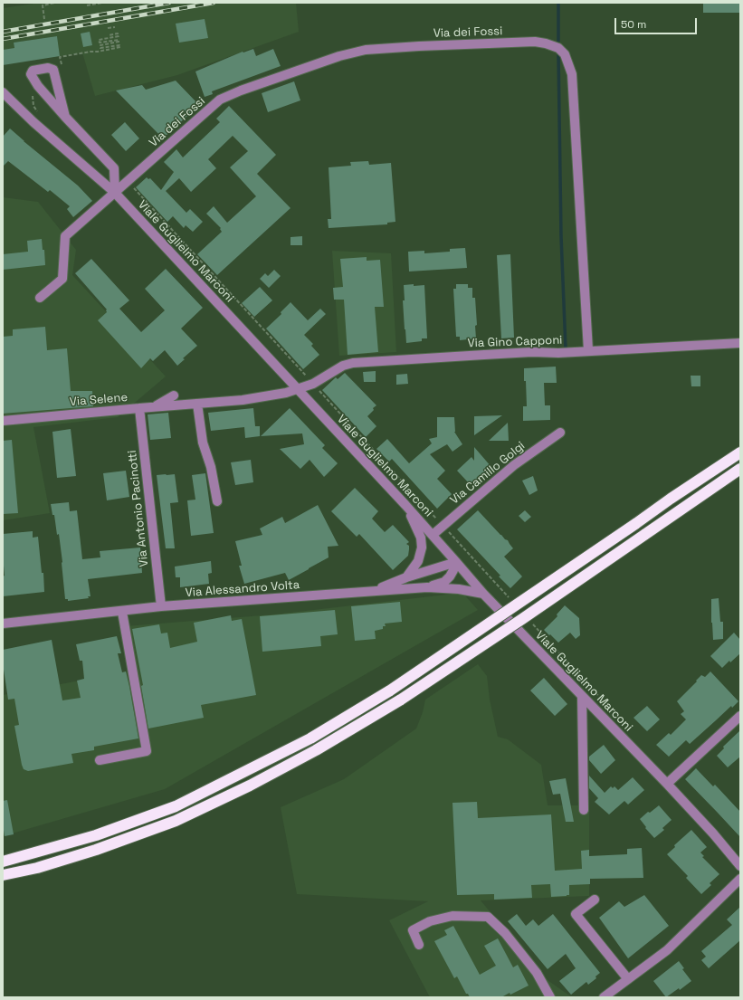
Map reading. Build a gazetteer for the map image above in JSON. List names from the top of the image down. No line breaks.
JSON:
{"streets":{"street":["Via dei Fossi","Viale Guglielmo Marconi","Via Gino Capponi","Via Selene","Via Camillo Golgi","Via Antonio Pacinotti","Via Alessandro Volta"]},"crossings":[["Via dei Fossi","Viale Guglielmo Marconi"],["Via dei Fossi","Via Gino Capponi"],["Viale Guglielmo Marconi","Via Gino Capponi"],["Viale Guglielmo Marconi","Via Selene"],["Viale Guglielmo Marconi","Via Camillo Golgi"],["Viale Guglielmo Marconi","Via Alessandro Volta"],["Via Gino Capponi","Via Selene"],["Via Selene","Via Antonio Pacinotti"],["Via Antonio Pacinotti","Via Alessandro Volta"]],"scale_bar":"50 m"}
